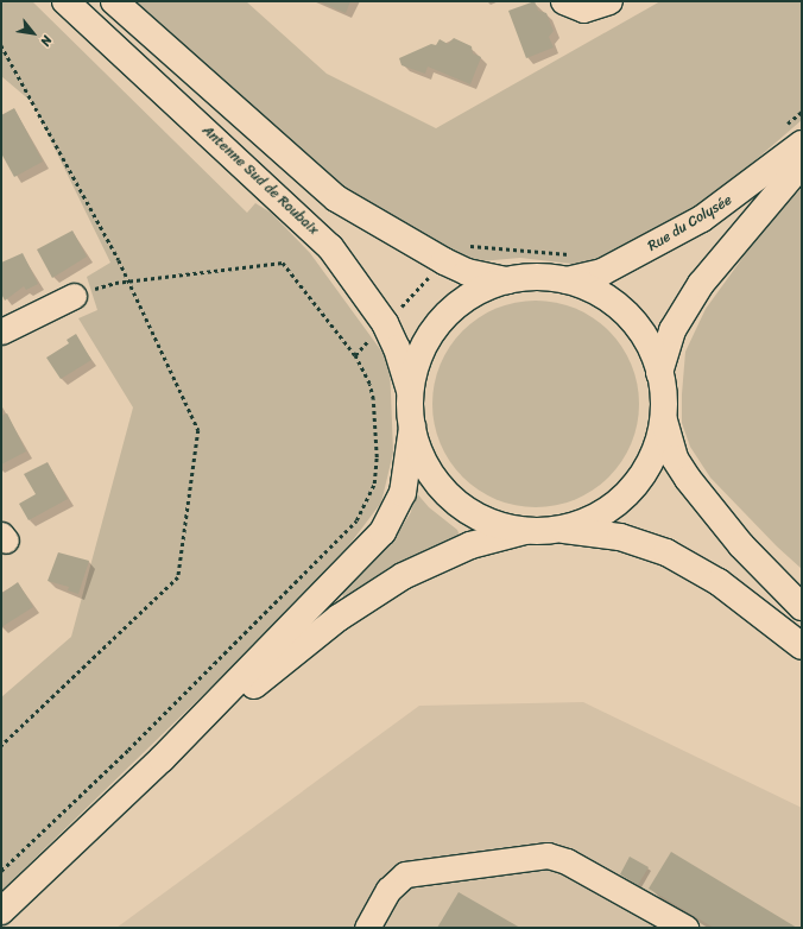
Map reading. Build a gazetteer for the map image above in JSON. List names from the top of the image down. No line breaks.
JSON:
{"streets":{"main road":["Antenne Sud de Roubaix","Rue du Colysée"]},"north":"bottom right"}
